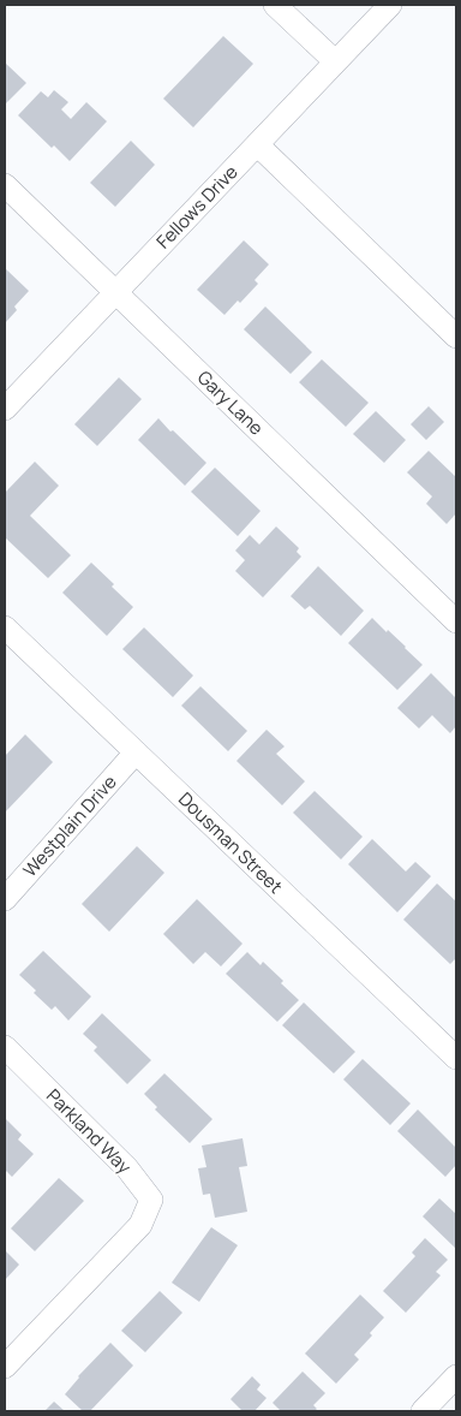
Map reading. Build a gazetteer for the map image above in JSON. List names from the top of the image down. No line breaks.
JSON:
{"streets":{"street":["Fellows Drive","Gary Lane","Westplain Drive","Dousman Street","Parkland Way"]},"crossings":[["Fellows Drive","Gary Lane"],["Westplain Drive","Dousman Street"]]}
